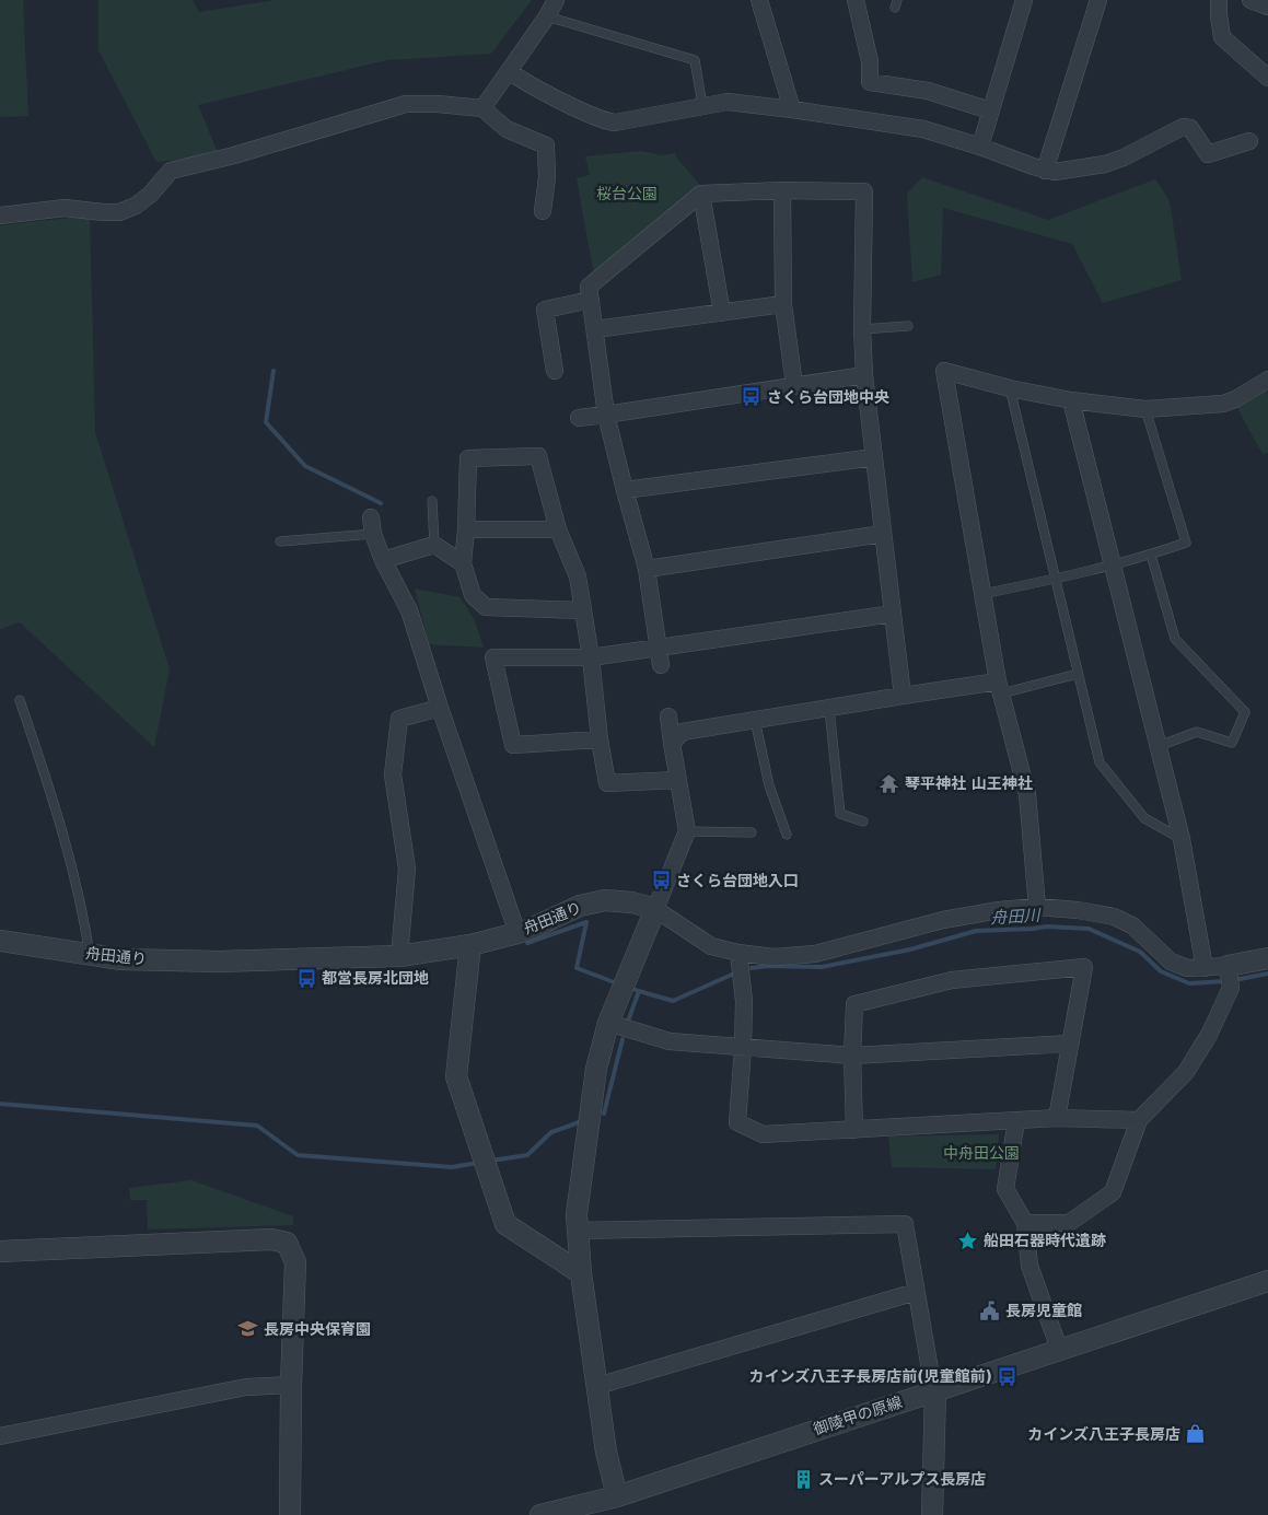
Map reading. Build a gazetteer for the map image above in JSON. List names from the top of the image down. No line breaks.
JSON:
{"streets":{"street":["舟田通り","御陵甲の原線"]},"water":["舟田川"],"parks":["桜台公園","中舟田公園"],"places":{"bus stop":["さくら台団地中央","さくら台団地入口","都営長房北団地","カインズ八王子長房店前(児童館前)"],"temple":["琴平神社 山王神社"],"place":["船田石器時代遺跡"],"public building":["長房児童館"],"school or university":["長房中央保育園"],"shop":["カインズ八王子長房店"],"building":["スーパーアルプス長房店"]}}
